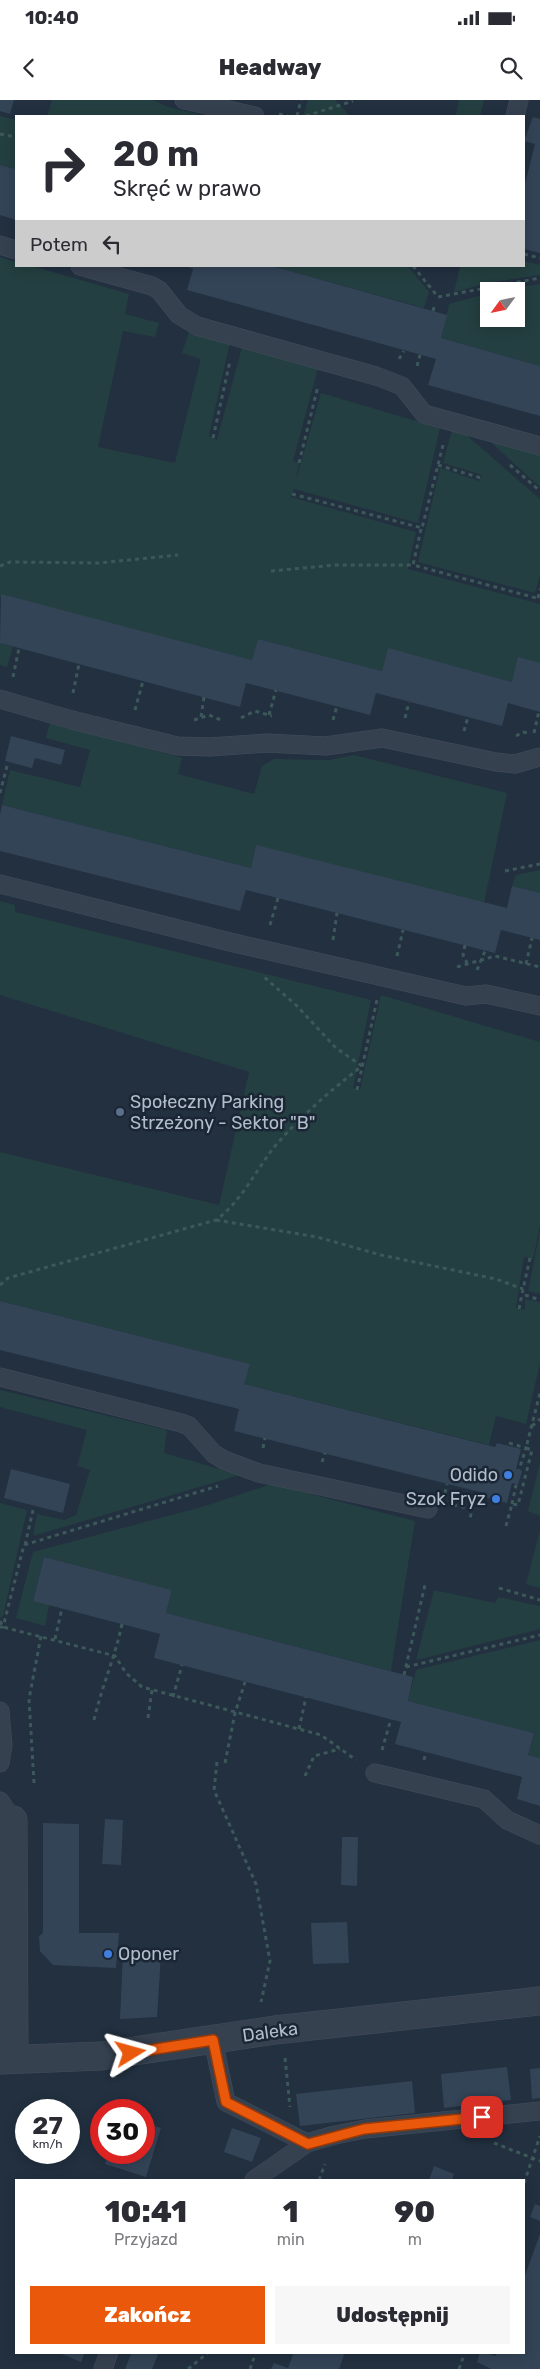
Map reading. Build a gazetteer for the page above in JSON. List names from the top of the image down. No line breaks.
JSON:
{"streets":{"street":["Daleka"]},"places":["Społeczny Parking Strzeżony - Sektor \"B\"","Odido","Szok Fryz","Oponer"],"north":"bottom left","page":{"status":"10:40","header":"Headway","turn":["20 m","Skręć w prawo"],"then":"Potem","speed":"27 km/h","limit":"30","eta":["10:41","Przyjazd","1","min","90","m"],"buttons":["Zakończ","Udostępnij"]}}
